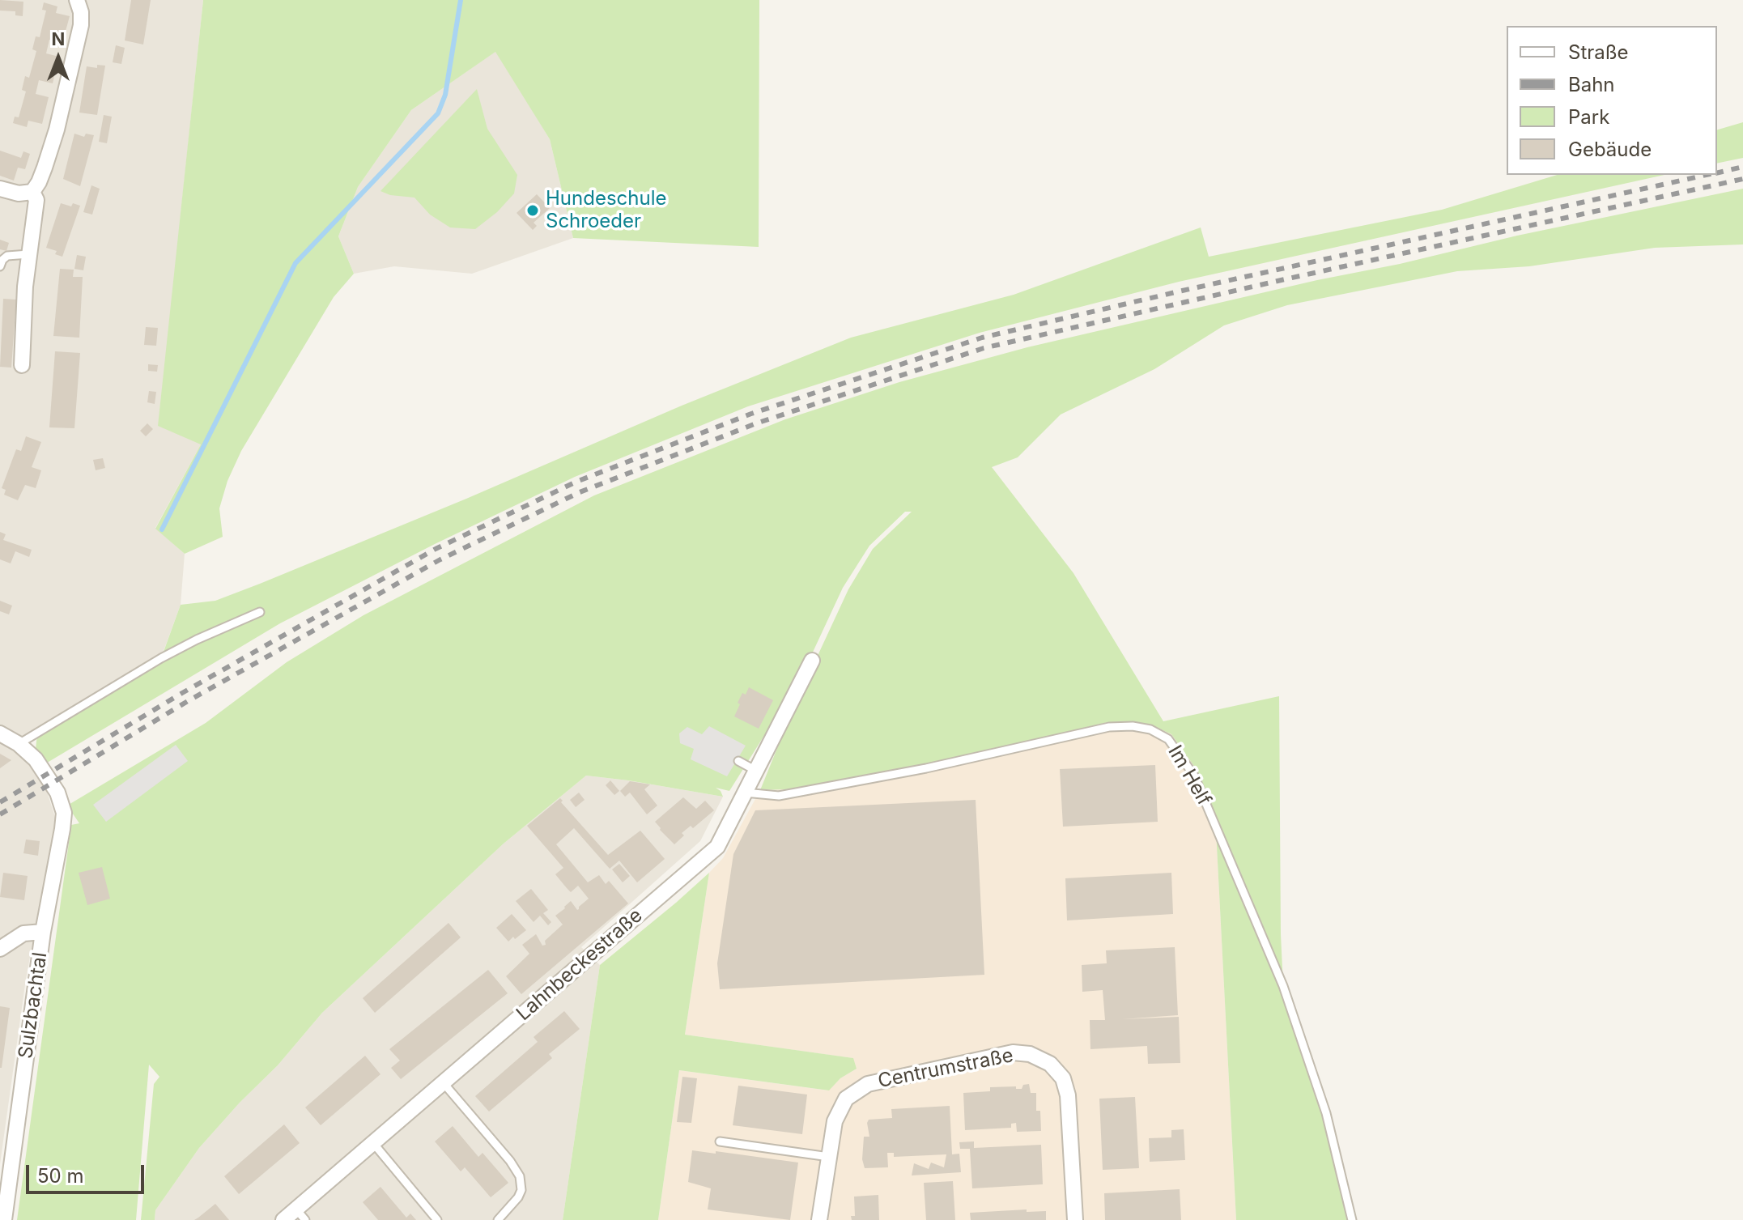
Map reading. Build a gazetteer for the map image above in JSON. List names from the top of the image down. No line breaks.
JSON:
{"streets":{"street":["Lahnbeckestraße","Sulzbachtal","Centrumstraße"],"lane":["Im Helf"]},"crossings":[["Im Helf","Lahnbeckestraße"]],"places":["Hundeschule Schroeder"],"legend":["Straße","Bahn","Park","Gebäude"],"scale_bar":"50 m","north":"top"}
